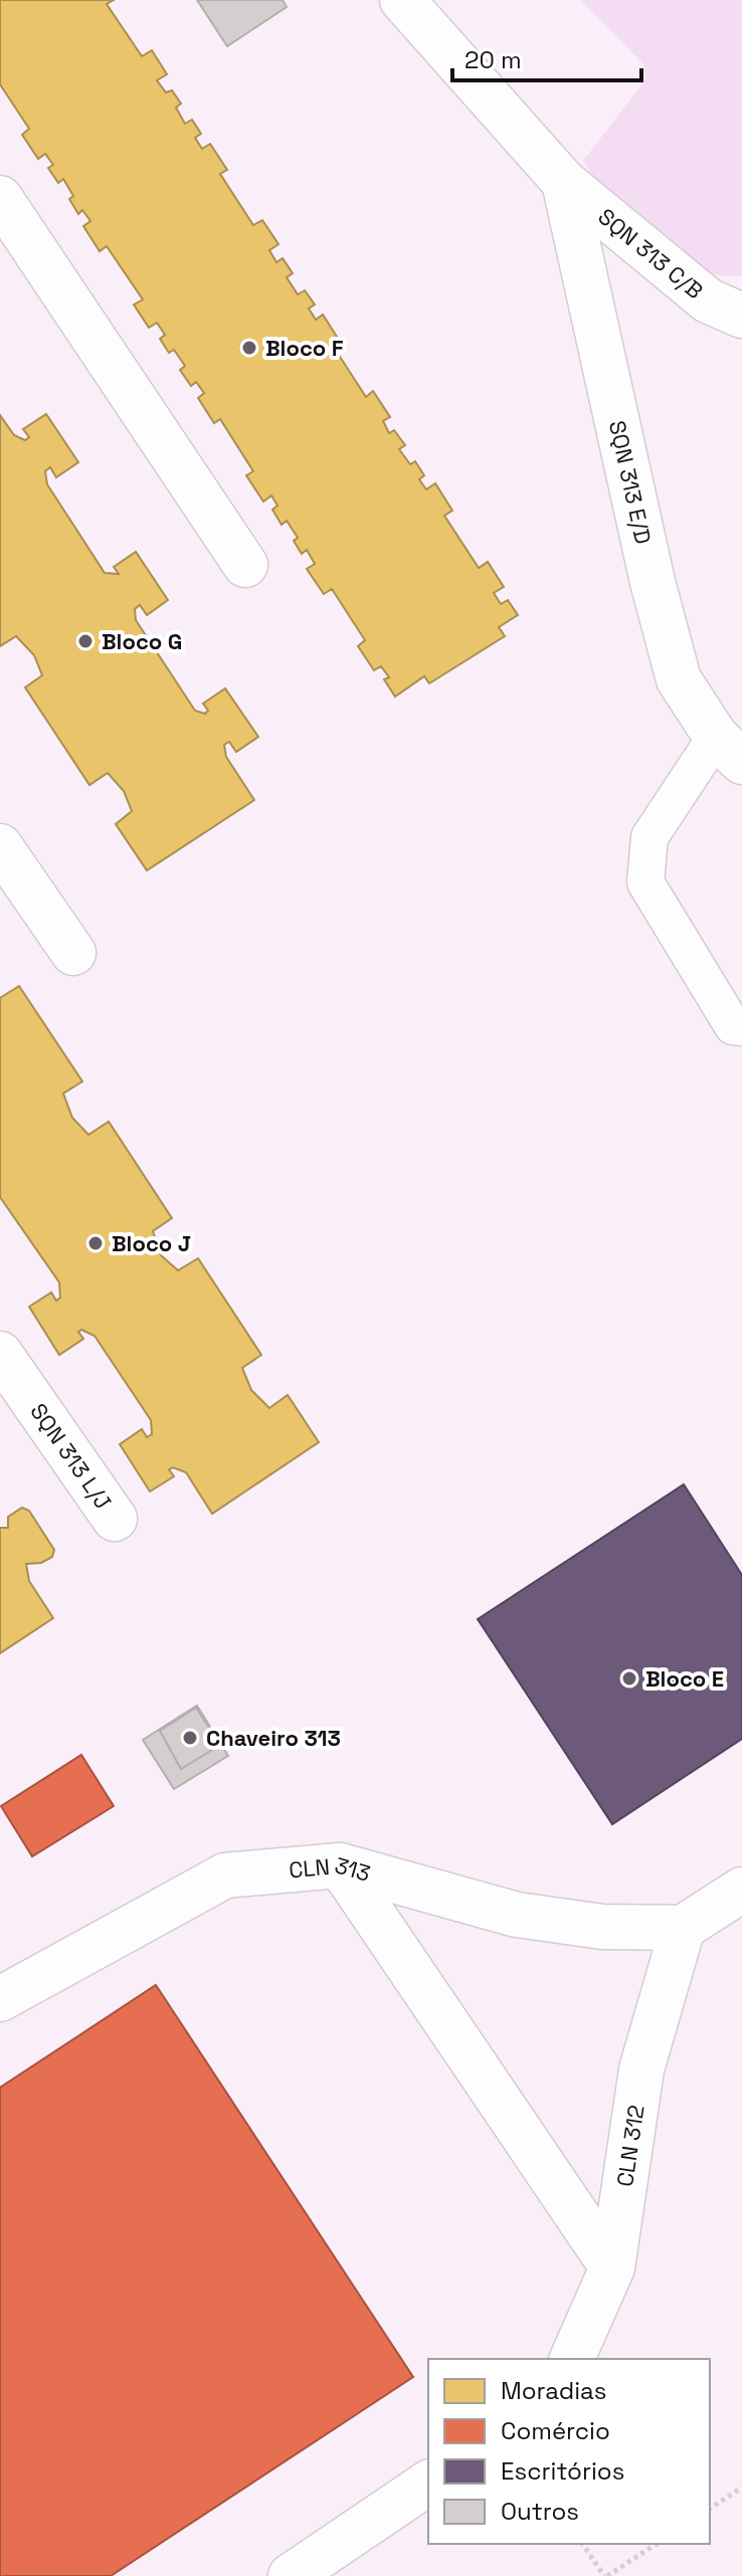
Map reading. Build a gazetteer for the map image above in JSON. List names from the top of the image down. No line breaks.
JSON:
{"streets":{"street":["SQN 313 C/B","SQN 313 E/D","SQN 313 L/J","CLN 313","CLN 312"]},"crossings":[["SQN 313 C/B","SQN 313 E/D"],["CLN 313","CLN 312"]],"places":["Bloco F","Bloco G","Bloco J","Bloco E","Chaveiro 313"],"legend":["Moradias","Comércio","Escritórios","Outros"],"scale_bar":"20 m"}
